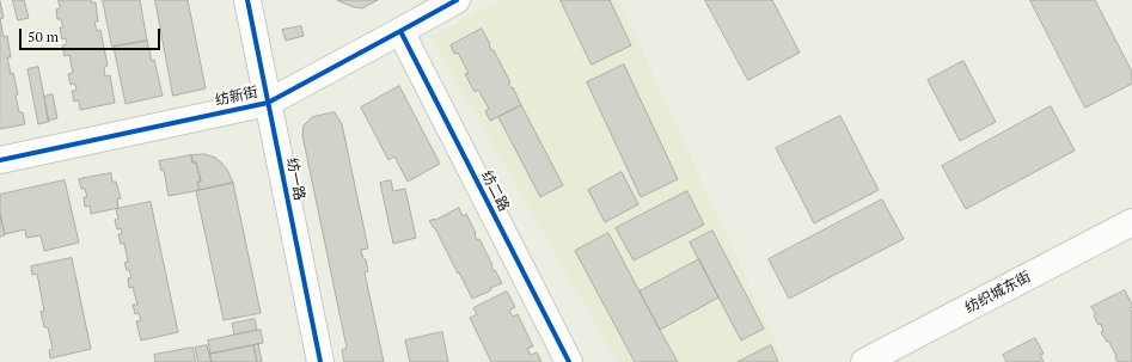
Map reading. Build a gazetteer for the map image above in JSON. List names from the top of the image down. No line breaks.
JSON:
{"streets":{"street":["纺新街","纺一路","纺二路","纺织城东街"]},"crossings":[["纺新街","纺一路"],["纺新街","纺二路"]],"scale_bar":"50 m"}
